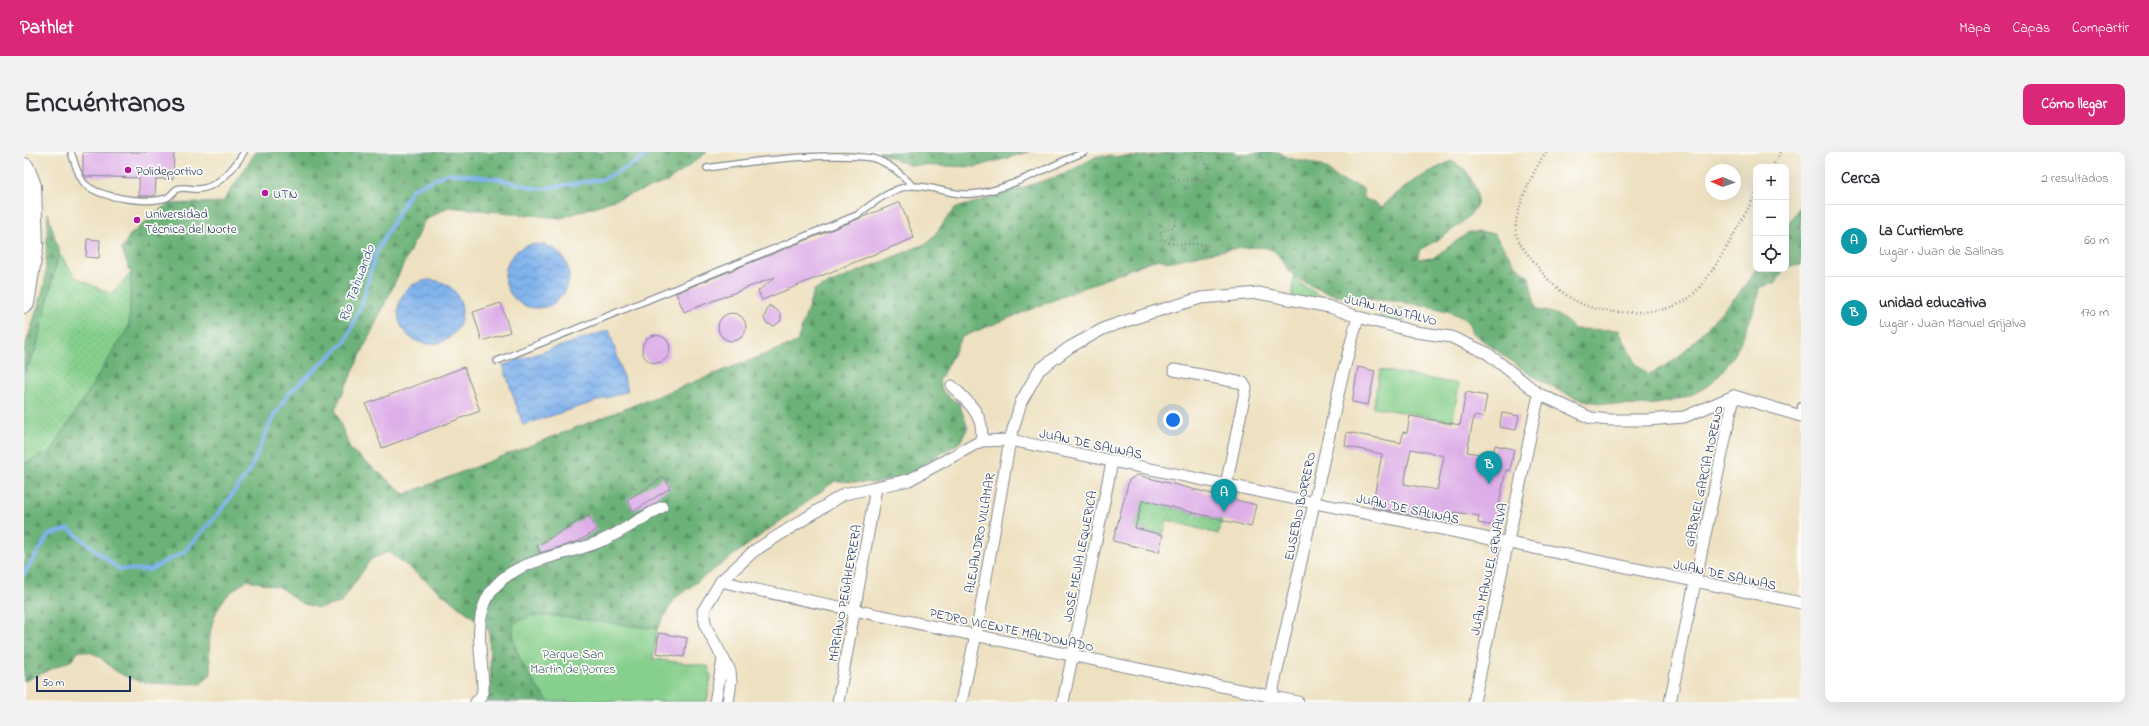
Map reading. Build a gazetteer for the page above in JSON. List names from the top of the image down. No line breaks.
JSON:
{"streets":{"street":["JUAN MONTALVO","JUAN DE SALINAS","GABRIEL GARCÍA MORENO","EUSEBIO BORRERO","ALEJANDRO VILLAMAR","JOSÉ MEJIA LEQUERICA","JUAN MANUEL GRIJALVA","MARIANO PEÑAHERRERA","PEDRO VICENTE MALDONADO"]},"crossings":[["JUAN MONTALVO","JUAN DE SALINAS"],["JUAN MONTALVO","GABRIEL GARCÍA MORENO"],["JUAN MONTALVO","EUSEBIO BORRERO"],["JUAN MONTALVO","ALEJANDRO VILLAMAR"],["JUAN MONTALVO","JUAN MANUEL GRIJALVA"],["JUAN DE SALINAS","GABRIEL GARCÍA MORENO"],["JUAN DE SALINAS","EUSEBIO BORRERO"],["JUAN DE SALINAS","ALEJANDRO VILLAMAR"],["JUAN DE SALINAS","JOSÉ MEJIA LEQUERICA"],["JUAN DE SALINAS","JUAN MANUEL GRIJALVA"],["EUSEBIO BORRERO","PEDRO VICENTE MALDONADO"],["ALEJANDRO VILLAMAR","PEDRO VICENTE MALDONADO"],["JOSÉ MEJIA LEQUERICA","PEDRO VICENTE MALDONADO"],["MARIANO PEÑAHERRERA","PEDRO VICENTE MALDONADO"]],"water":["Río Tahuando"],"parks":["Parque San Martín de Porres"],"places":["Polideportivo","UTN","Universidad Técnica del Norte"],"scale_bar":"50 m","north":"left","page":{"header":"Pathlet","nav":["Mapa","Capas","Compartir"],"title":"Encuéntranos","buttons":"Cómo llegar","heading":["Cerca","2 resultados"],"map_buttons":["+","−"],"list":[{"mark":"A","name":"La Curtiembre","note":"Lugar · Juan de Salinas","value":"60 m"},{"mark":"B","name":"unidad educativa","note":"Lugar · Juan Manuel Grijalva","value":"170 m"}],"pins":["B","A"],"scale":"50 m"}}
